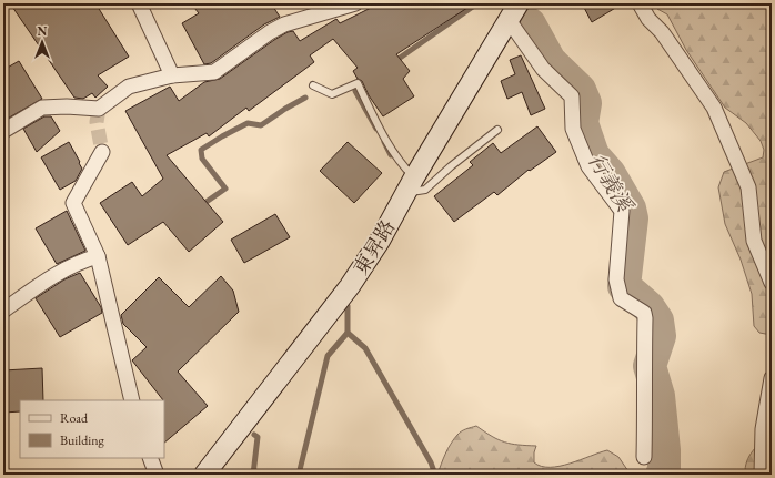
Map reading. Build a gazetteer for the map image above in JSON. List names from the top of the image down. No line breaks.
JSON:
{"streets":{"street":["東昇路"]},"water":["行義溪"],"legend":["Road","Building"],"north":"top"}
